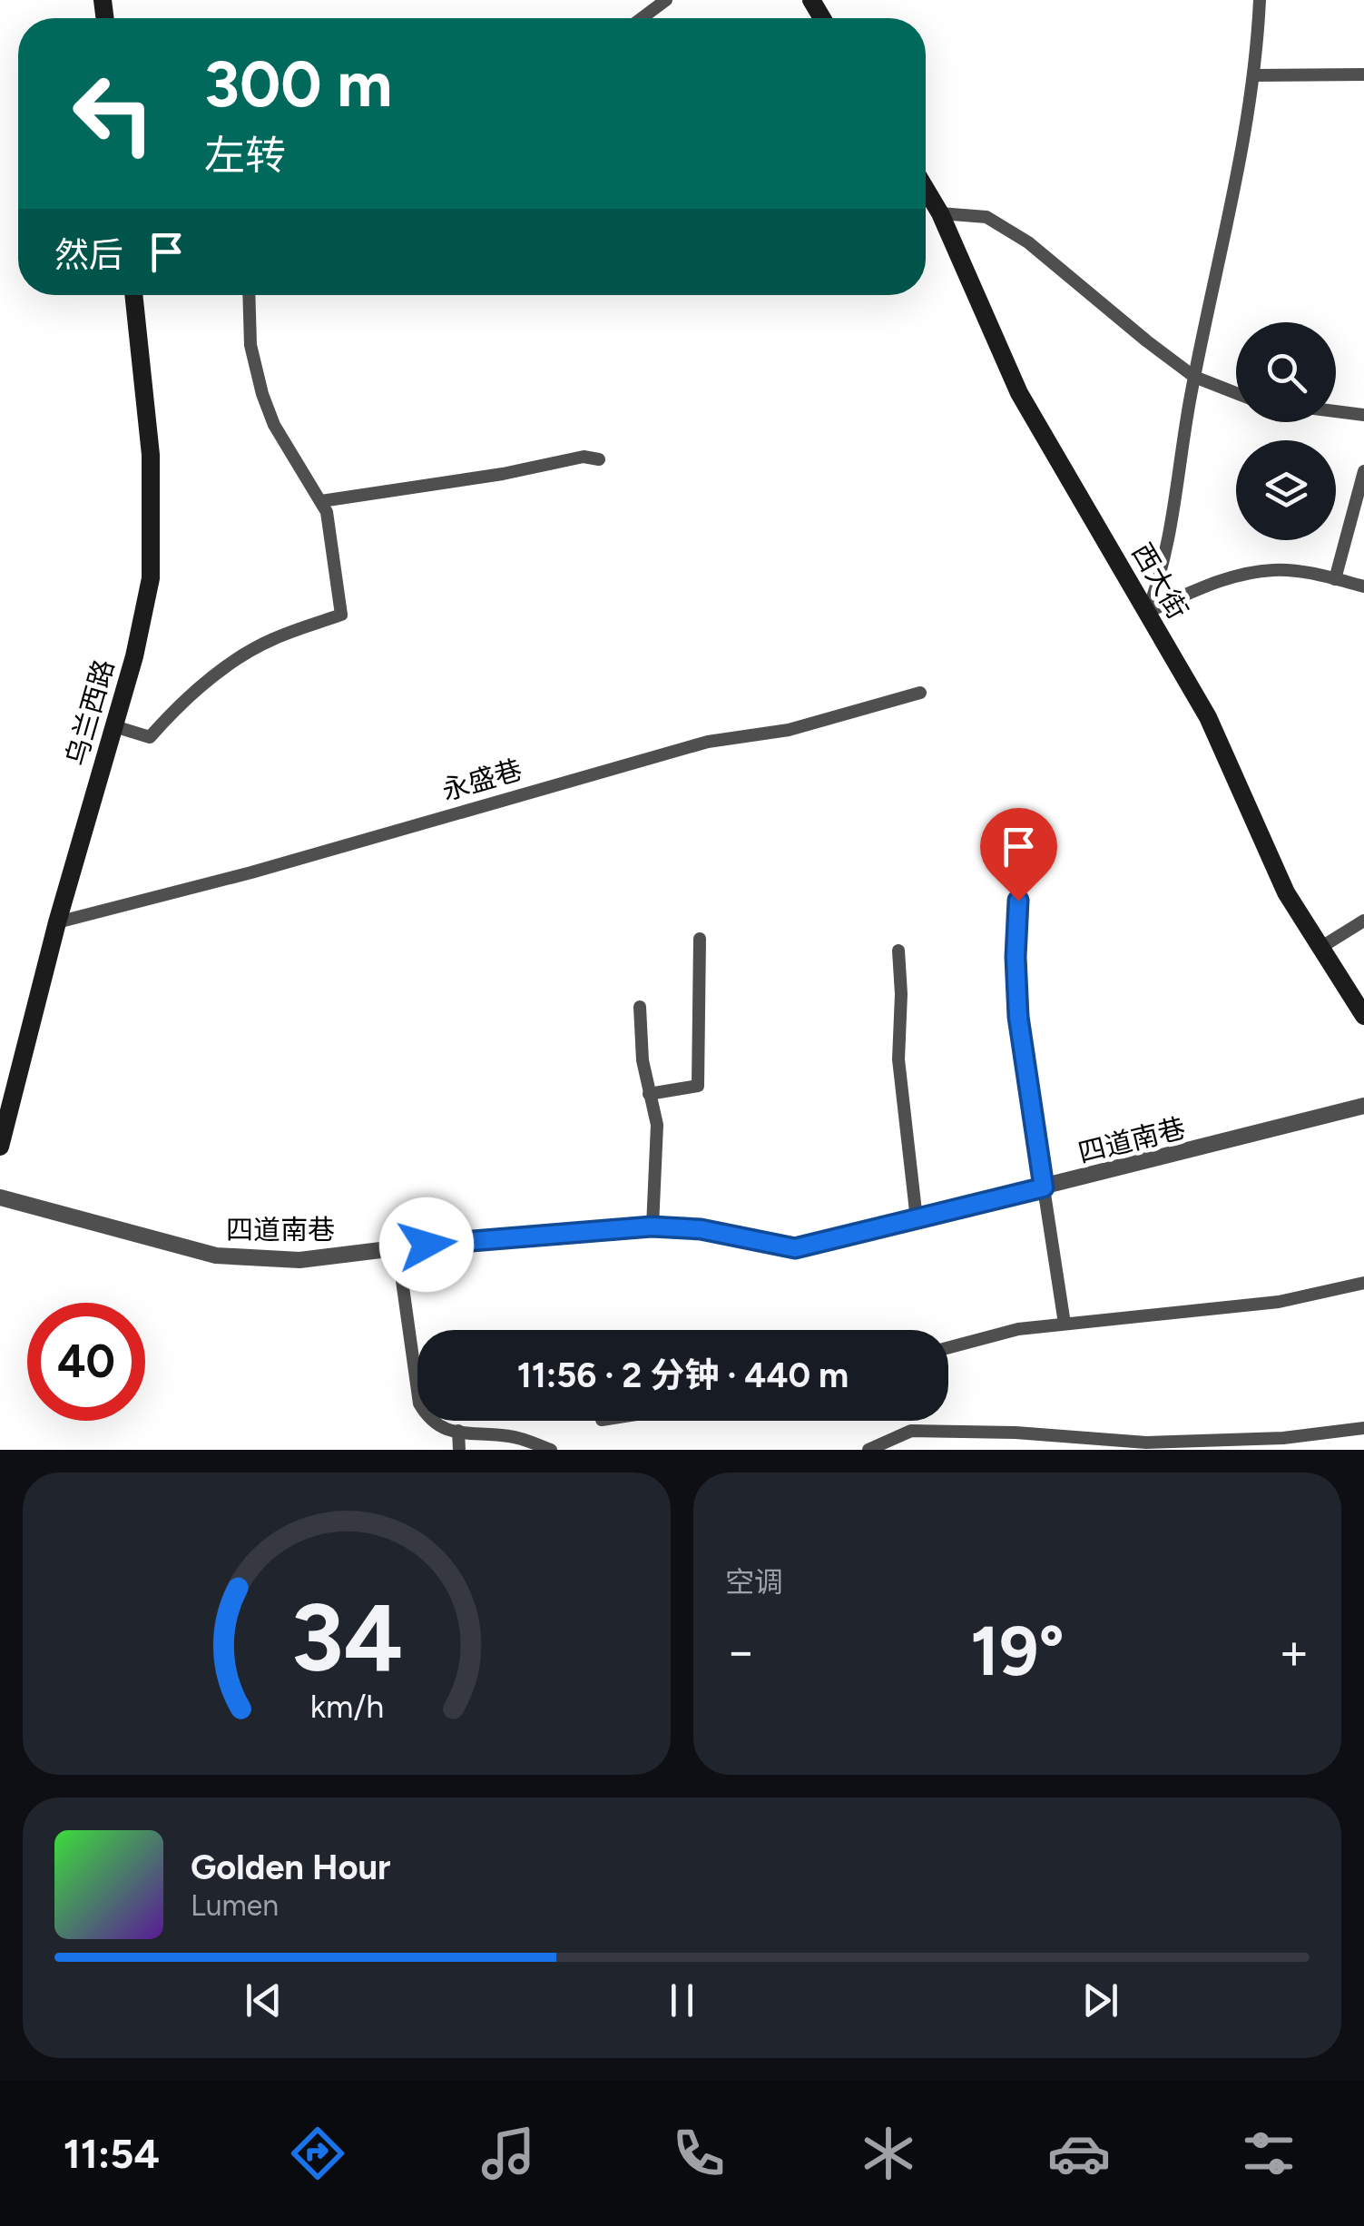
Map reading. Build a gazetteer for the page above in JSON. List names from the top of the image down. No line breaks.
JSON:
{"streets":{"main road":["西大街","乌兰西路"],"street":["永盛巷","四道南巷"]},"crossings":[["乌兰西路","永盛巷"]],"page":{"turn":["300 m","左转"],"then":"然后","limit":"40","trip":"11:56 · 2 分钟 · 440 m","tile":"空调","heat":["−","19°","+"],"song":["Golden Hour","Lumen"],"tabs":"11:54","gauge":["34","km/h"]}}
